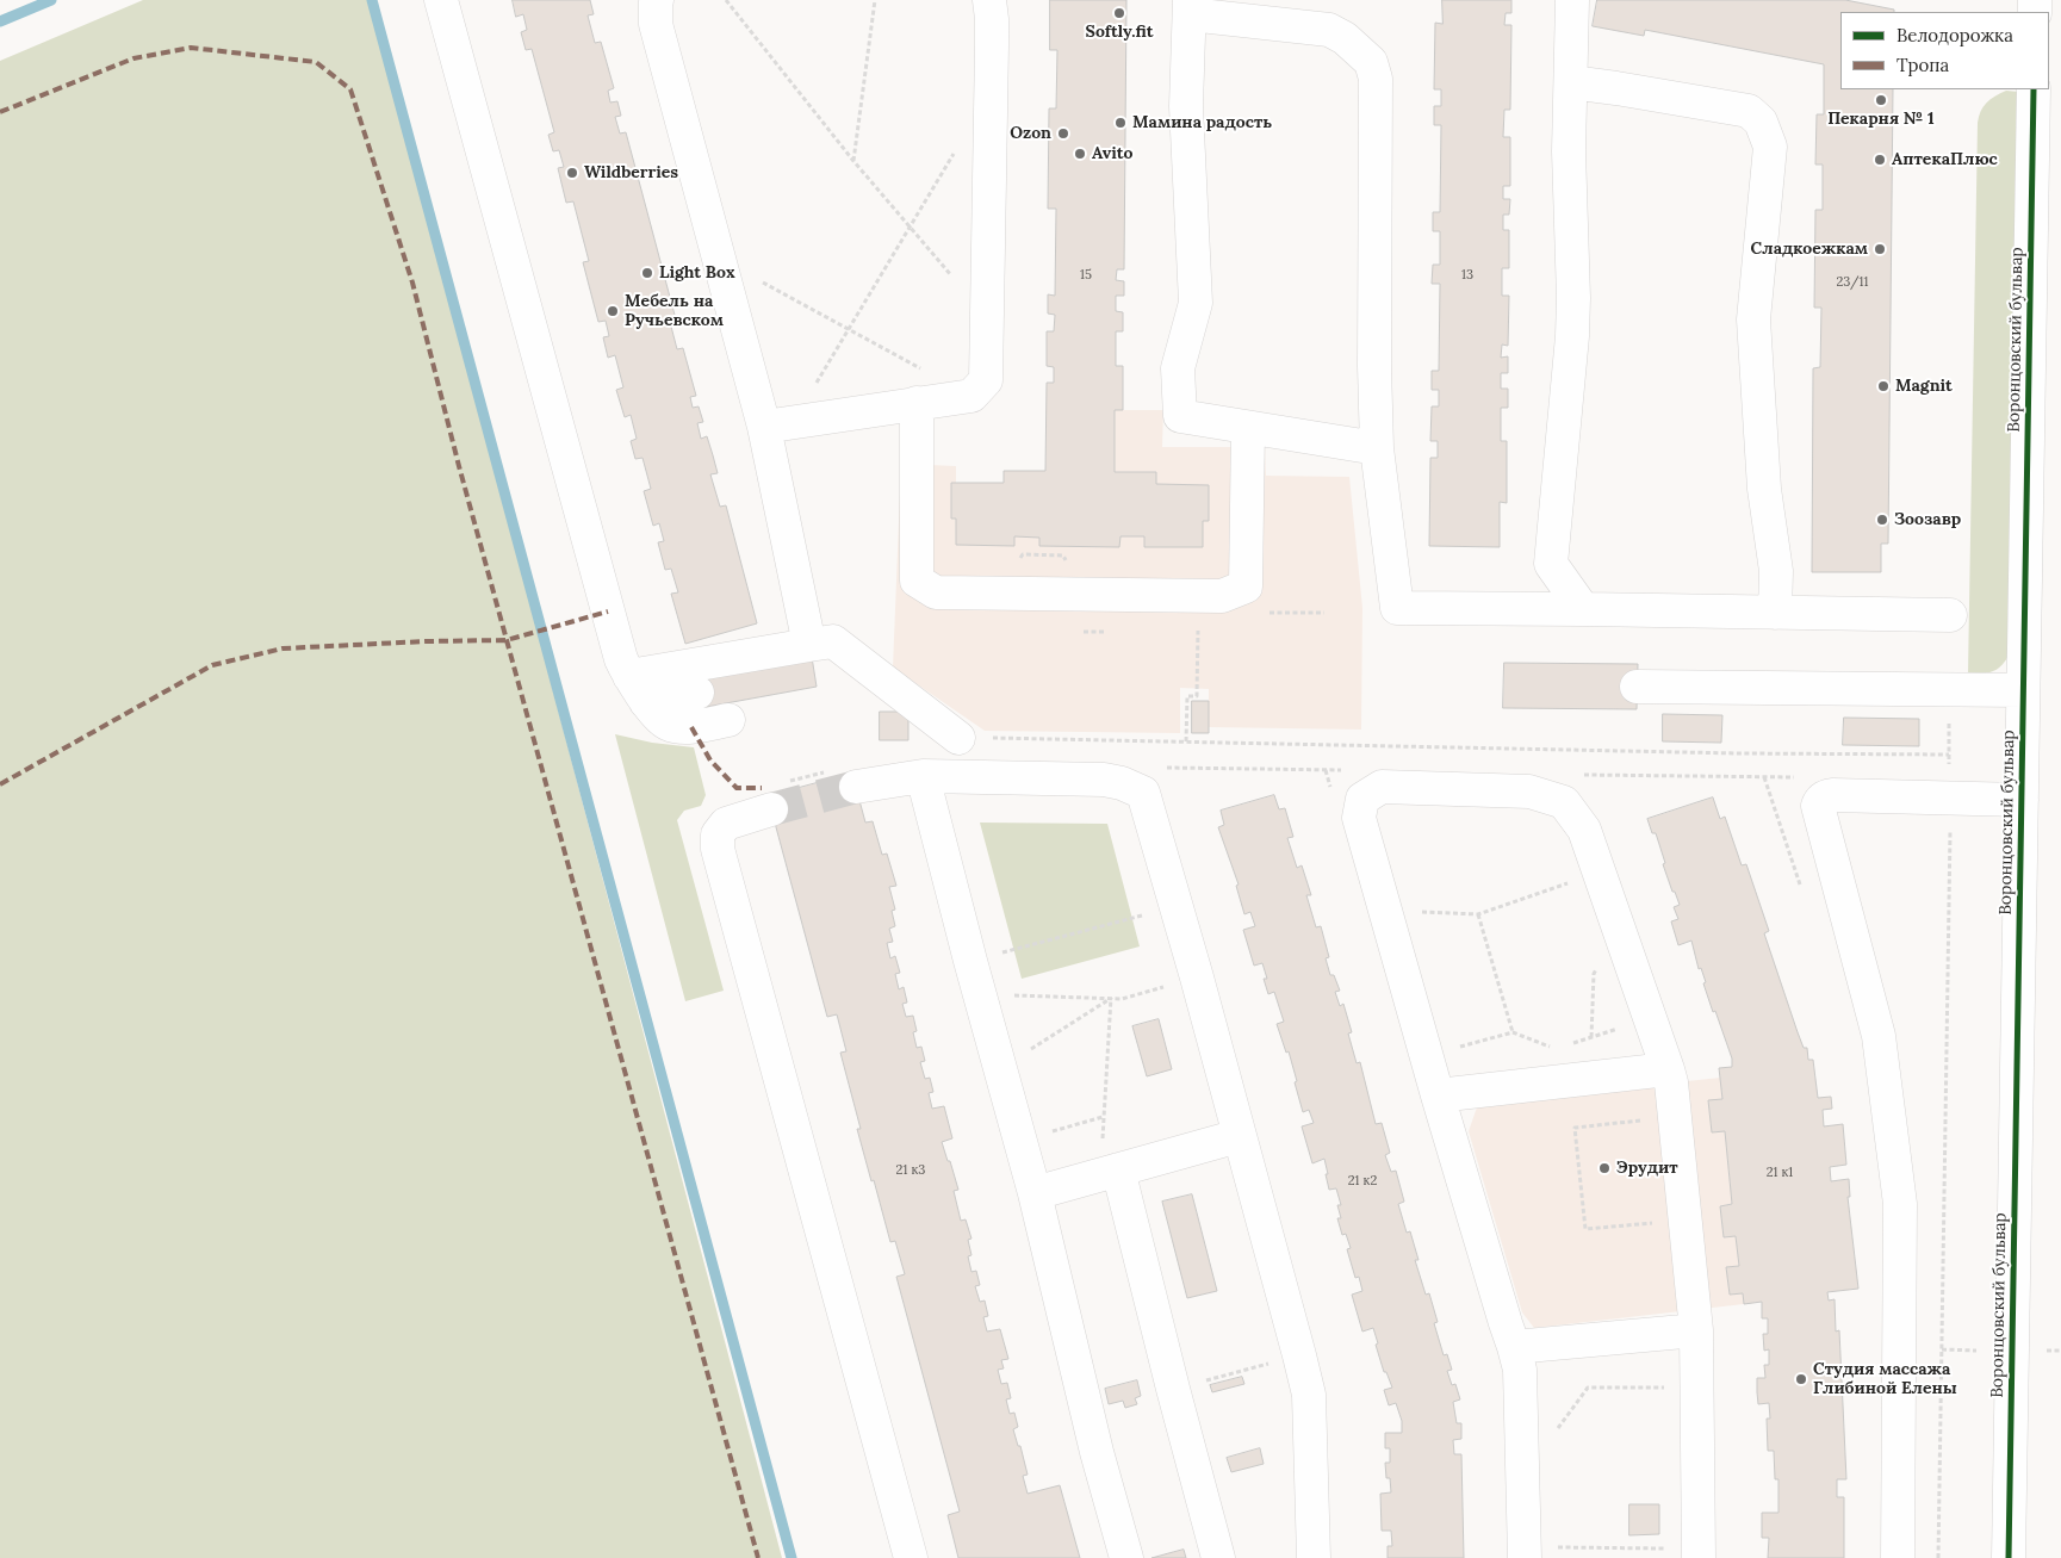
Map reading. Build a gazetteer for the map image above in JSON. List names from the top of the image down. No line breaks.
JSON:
{"streets":{"street":["Воронцовский бульвар"]},"places":["Softly.fit","Пекарня № 1","Мамина радость","Ozon","Avito","АптекаПлюс","Wildberries","Сладкоежкам","Light Box","Мебель на Ручьевском","Magnit","Зоозавр","Эрудит","Студия массажа Глибиной Елены"],"house_numbers":["15","13","23/11","21 к3","21 к1","21 к2"],"legend":["Велодорожка","Тропа"]}
